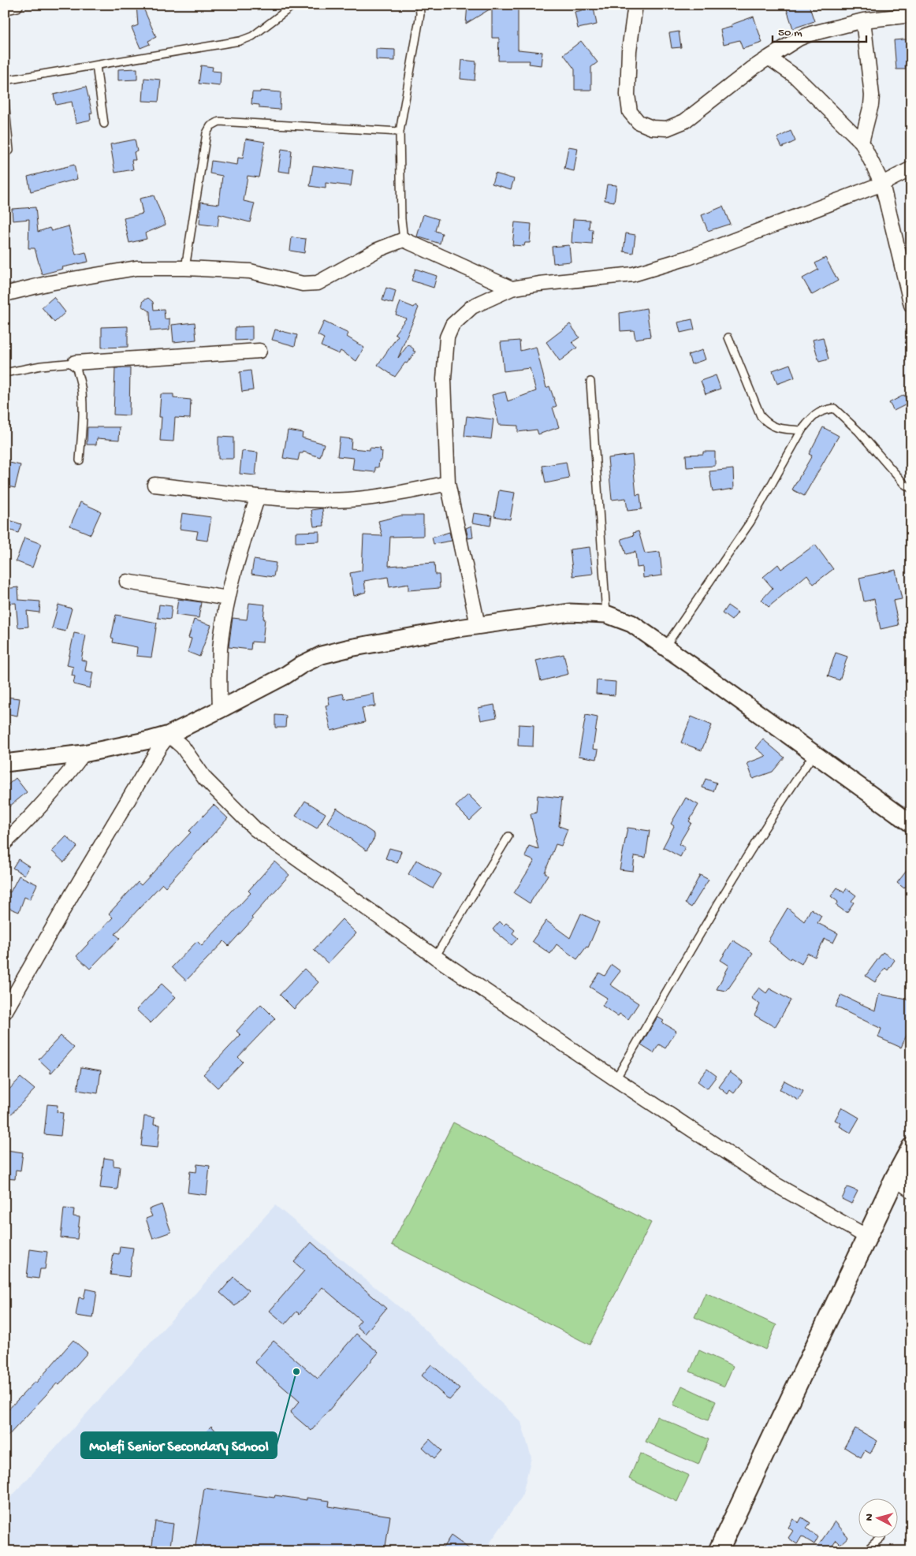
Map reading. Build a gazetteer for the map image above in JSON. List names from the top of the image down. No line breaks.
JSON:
{"places":["Molefi Senior Secondary School"],"scale_bar":"50 m","north":"left"}
